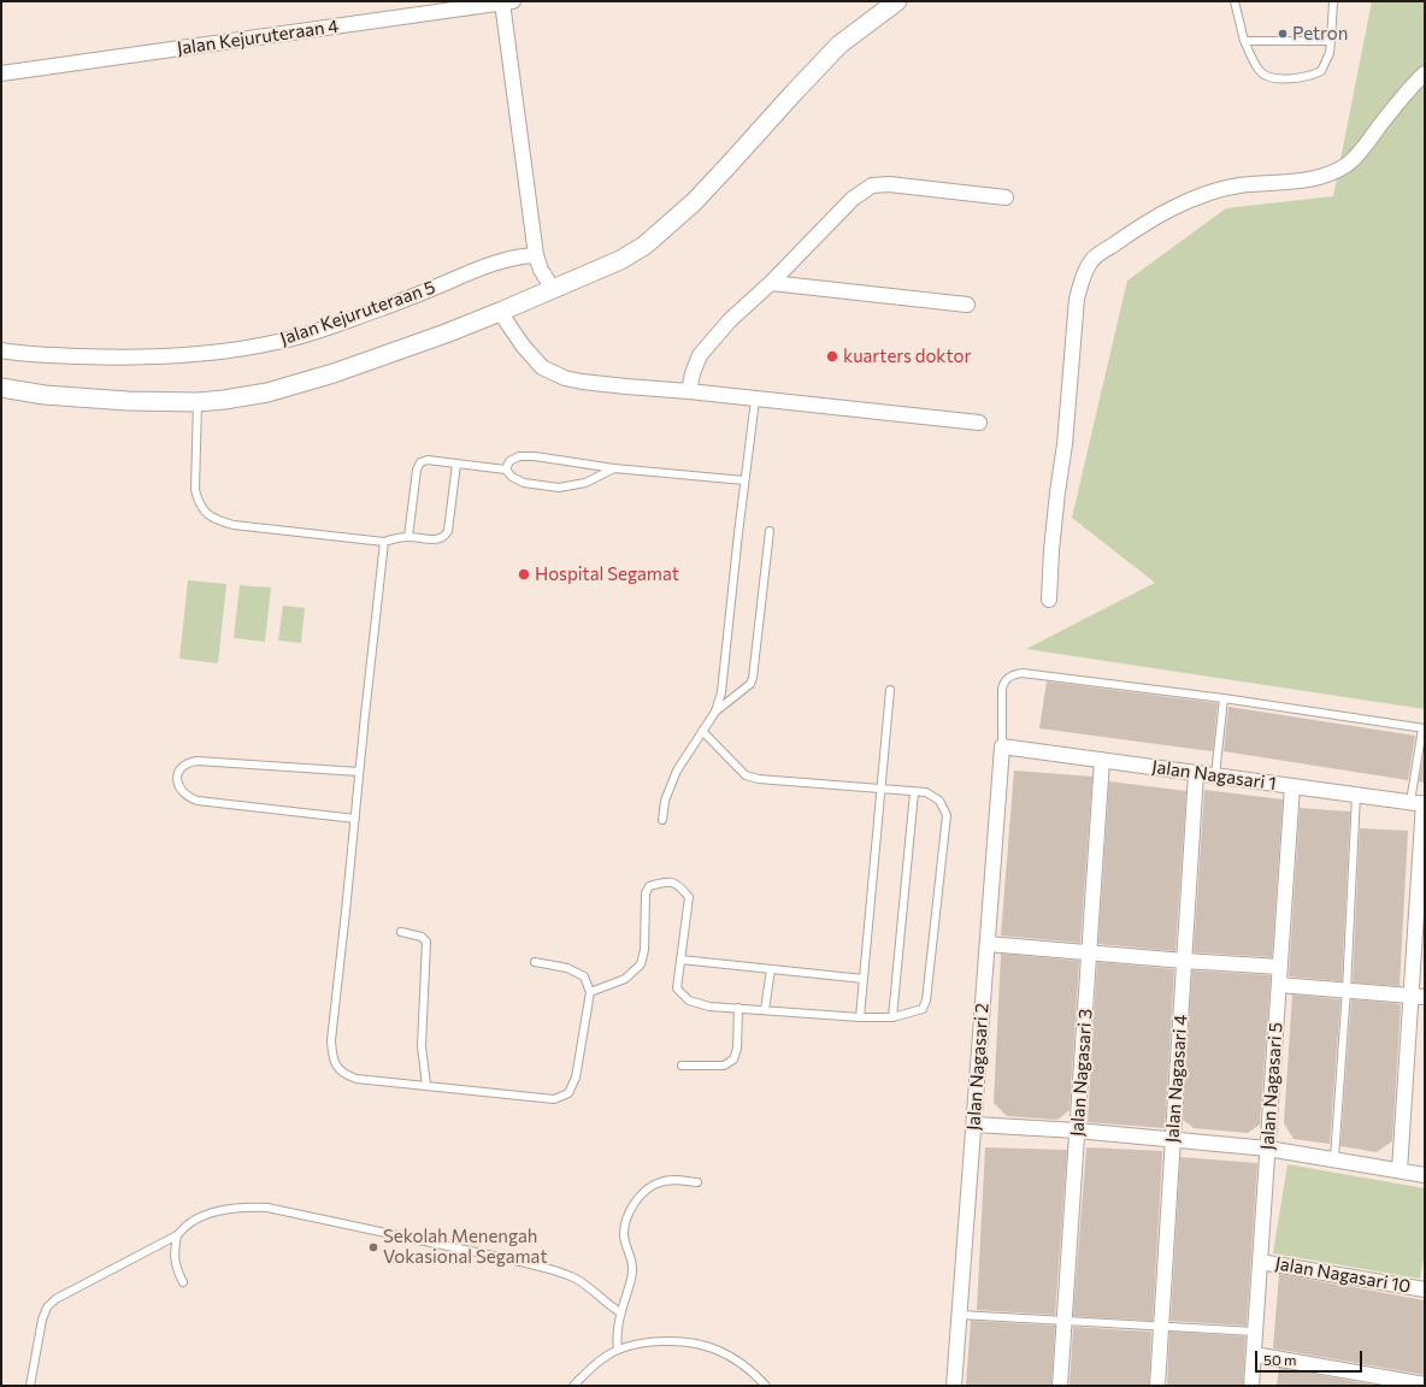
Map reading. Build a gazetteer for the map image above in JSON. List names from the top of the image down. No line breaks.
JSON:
{"streets":{"street":["Jalan Kejuruteraan 4","Jalan Kejuruteraan 5","Jalan Nagasari 1","Jalan Nagasari 2","Jalan Nagasari 3","Jalan Nagasari 4","Jalan Nagasari 5","Jalan Nagasari 10"]},"crossings":[["Jalan Nagasari 1","Jalan Nagasari 2"],["Jalan Nagasari 1","Jalan Nagasari 3"],["Jalan Nagasari 1","Jalan Nagasari 4"],["Jalan Nagasari 1","Jalan Nagasari 5"],["Jalan Nagasari 5","Jalan Nagasari 10"]],"places":["Petron","kuarters doktor","Hospital Segamat","Sekolah Menengah Vokasional Segamat"],"scale_bar":"50 m"}
